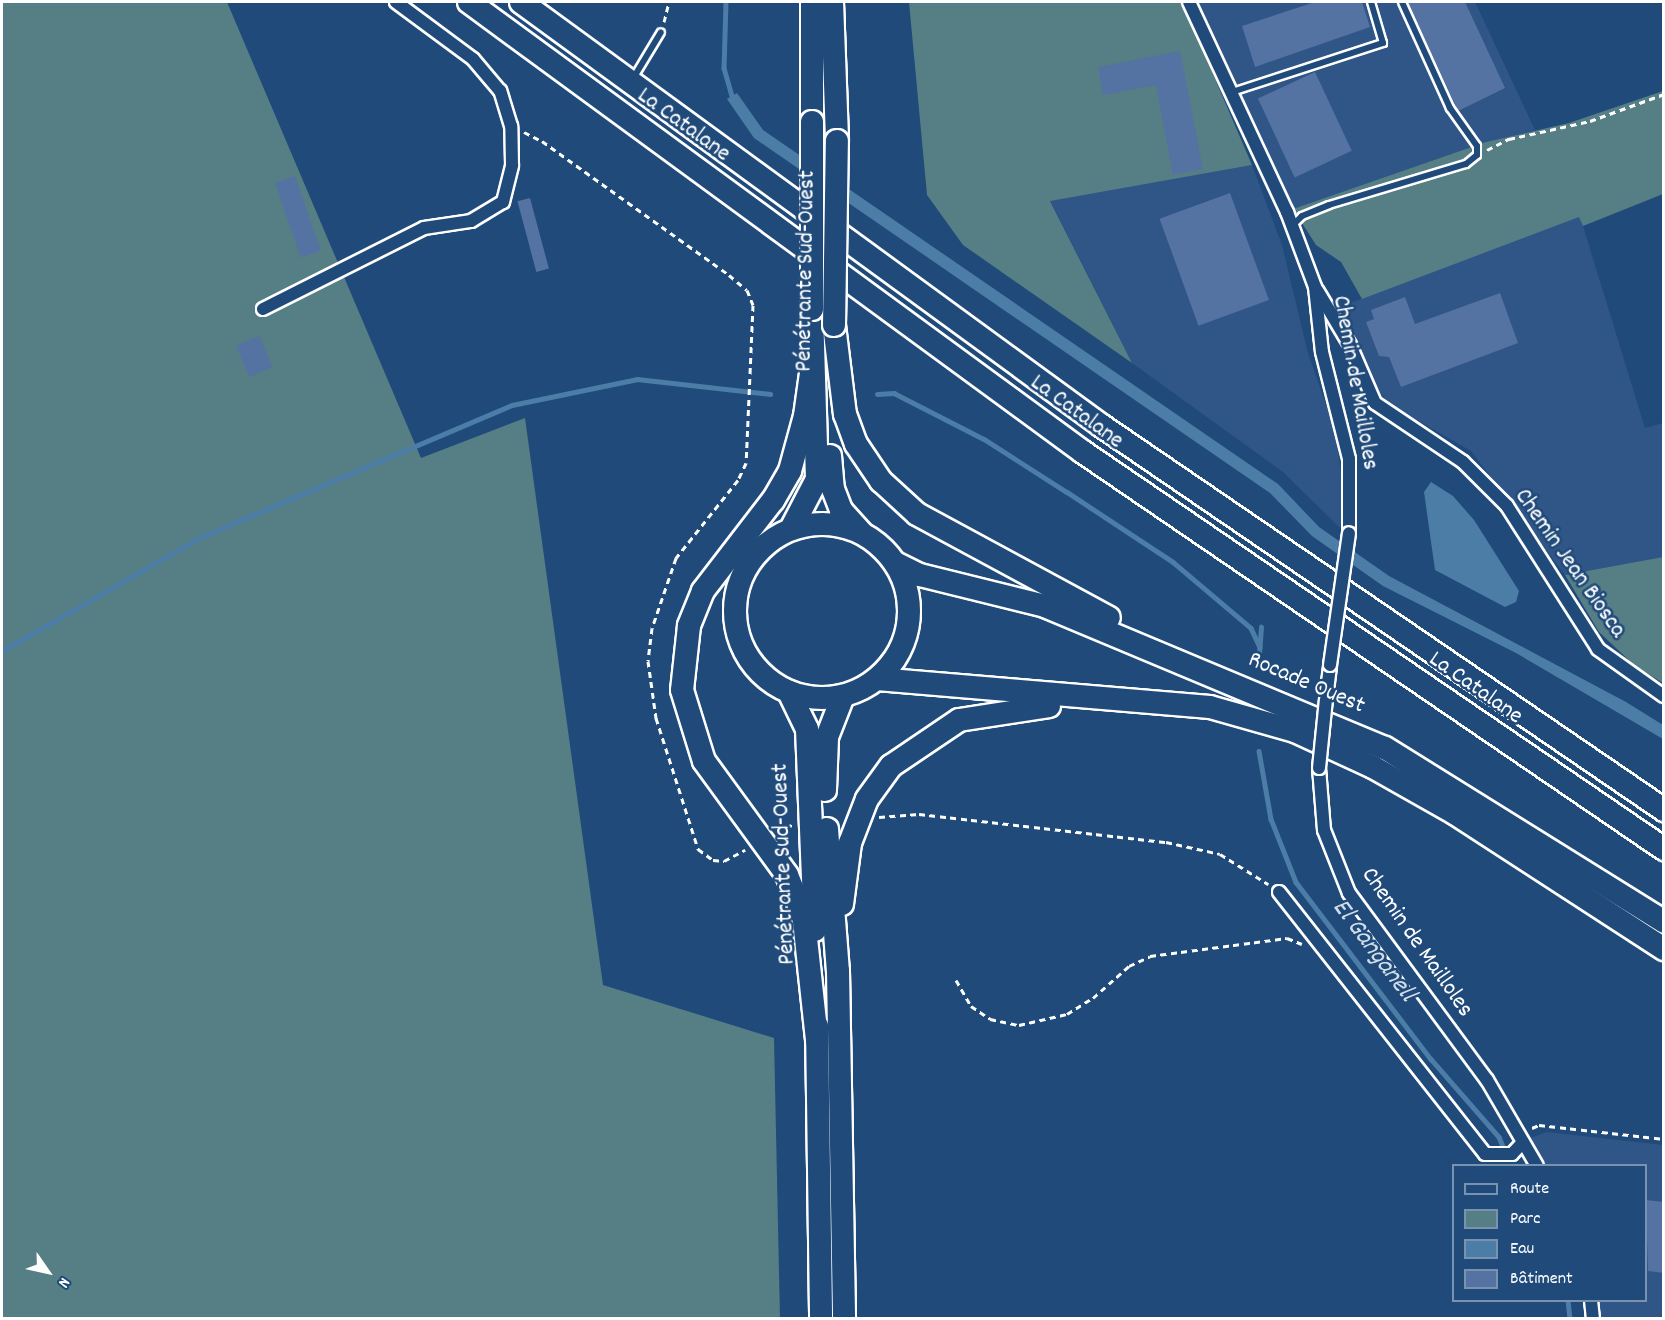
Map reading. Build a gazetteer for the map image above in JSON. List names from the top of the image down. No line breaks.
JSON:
{"streets":{"highway":["La Catalane","Pénétrante Sud-Ouest","Rocade Ouest"],"street":["Chemin de Mailloles","Chemin Jean Biosca"]},"crossings":[["Pénétrante Sud-Ouest","Rocade Ouest"],["Chemin de Mailloles","Chemin Jean Biosca"]],"water":["El Ganganell"],"legend":["Route","Parc","Eau","Bâtiment"],"north":"bottom right"}
